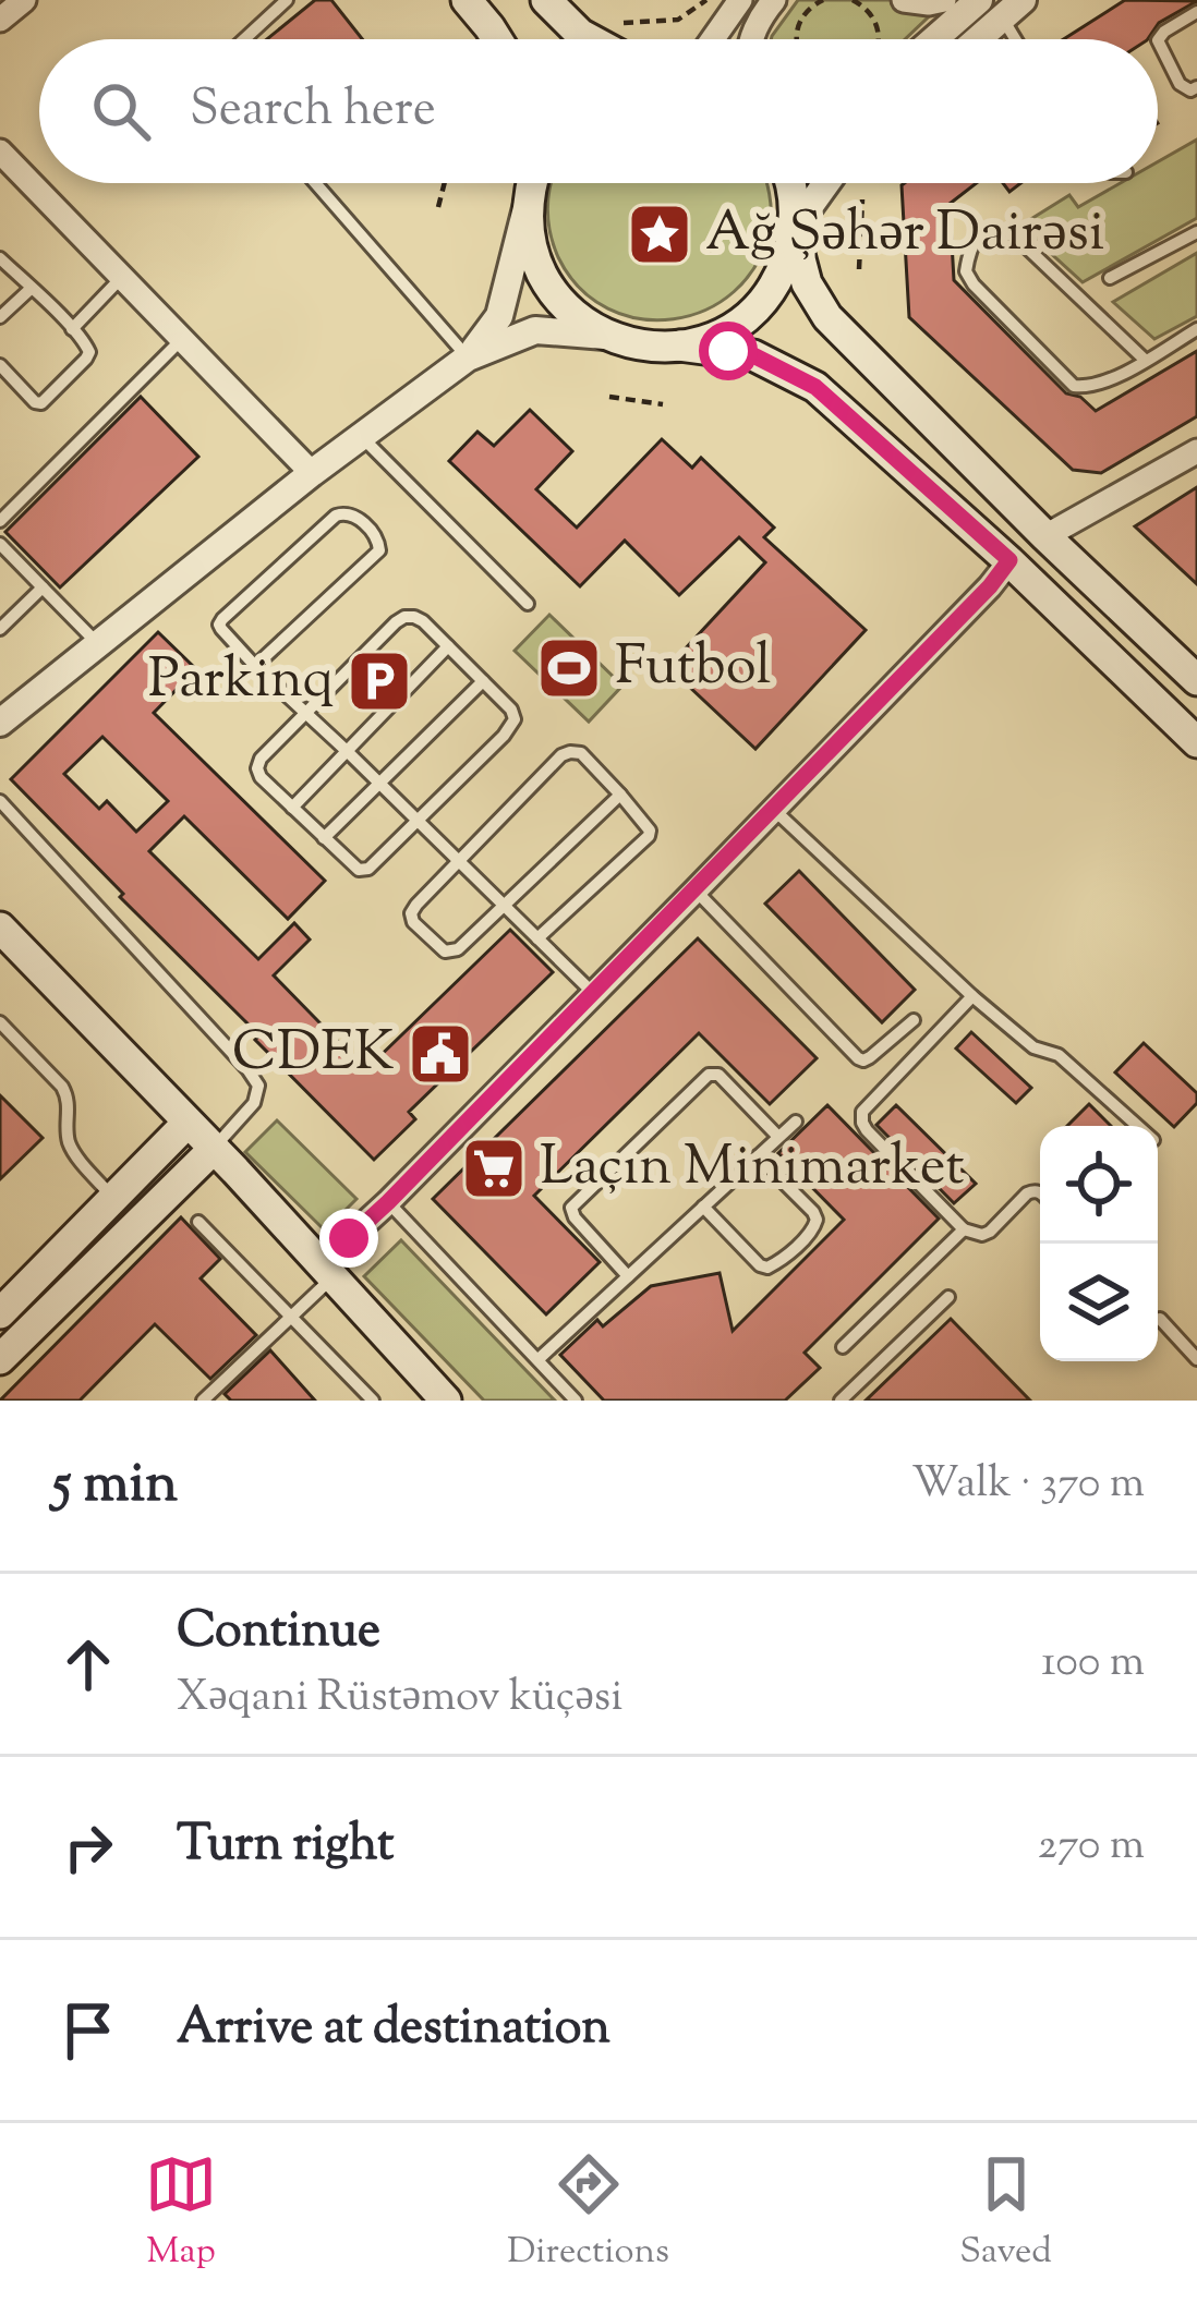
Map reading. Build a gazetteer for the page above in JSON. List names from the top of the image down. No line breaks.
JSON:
{"places":{"place":["Ağ Şəhər Dairəsi"],"sports":["Futbol"],"parking":["Parkinq"],"public building":["CDEK"],"supermarket":["Laçın Minimarket"]},"page":{"search":"Search here","heading":["5 min","Walk · 370 m"],"list":[["Continue","Xəqani Rüstəmov küçəsi","100 m"],["Turn right","270 m"],"Arrive at destination"],"nav":["Map","Directions","Saved"]}}
